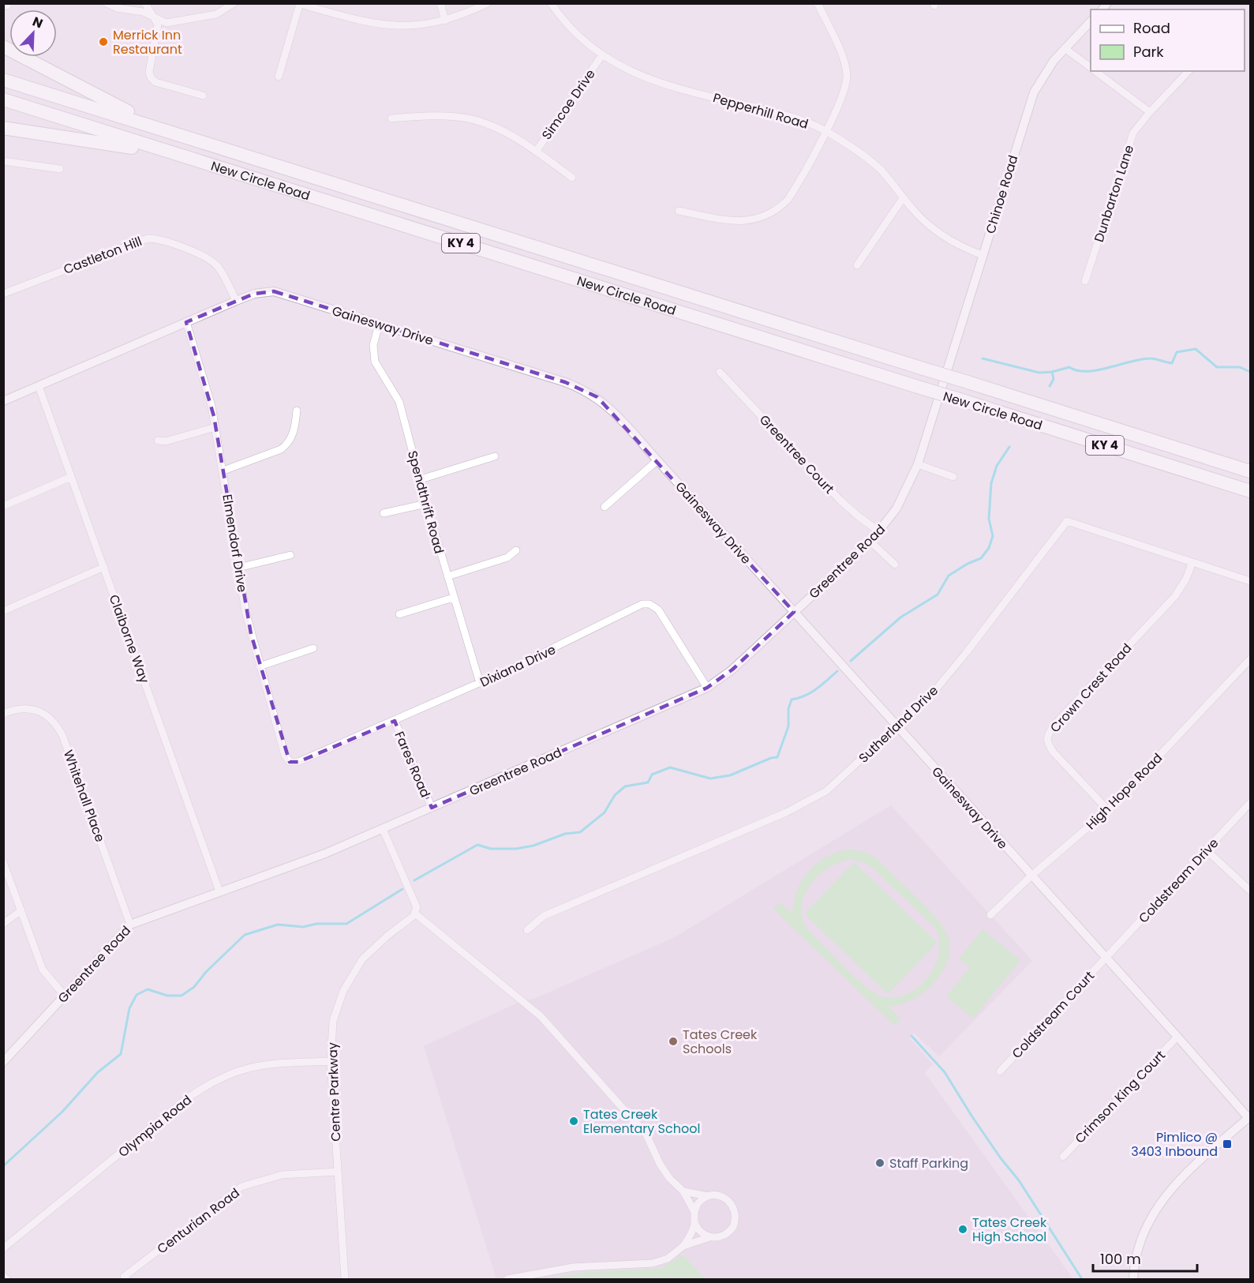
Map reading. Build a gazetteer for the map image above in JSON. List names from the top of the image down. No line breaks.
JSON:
{"streets":{"highway":["New Circle Road","KY 4"],"street":["Simcoe Drive","Pepperhill Road","Dunbarton Lane","Chinoe Road","Castleton Hill","Gainesway Drive","Greentree Court","Spendthrift Road","Elmendorf Drive","Greentree Road","Claiborne Way","Dixiana Drive","Crown Crest Road","Sutherland Drive","Fares Road","High Hope Road","Whitehall Place","Coldstream Drive","Coldstream Court","Centre Parkway","Crimson King Court","Olympia Road","Centurian Road"]},"crossings":[["Simcoe Drive","Pepperhill Road"],["Pepperhill Road","Chinoe Road"],["Chinoe Road","Greentree Road"],["Castleton Hill","Gainesway Drive"],["Gainesway Drive","Spendthrift Road"],["Gainesway Drive","Elmendorf Drive"],["Gainesway Drive","Greentree Road"],["Gainesway Drive","Claiborne Way"],["Gainesway Drive","Sutherland Drive"],["Gainesway Drive","High Hope Road"],["Gainesway Drive","Coldstream Drive"],["Gainesway Drive","Coldstream Court"],["Gainesway Drive","Crimson King Court"],["Greentree Court","Greentree Road"],["Spendthrift Road","Dixiana Drive"],["Elmendorf Drive","Dixiana Drive"],["Greentree Road","Claiborne Way"],["Greentree Road","Dixiana Drive"],["Greentree Road","Fares Road"],["Greentree Road","Whitehall Place"],["Dixiana Drive","Fares Road"],["Crown Crest Road","Sutherland Drive"],["Crown Crest Road","High Hope Road"],["Coldstream Drive","Coldstream Court"],["Centre Parkway","Olympia Road"],["Centre Parkway","Centurian Road"]],"places":{"other":["Merrick Inn Restaurant","Tates Creek Schools","Tates Creek Elementary School","Staff Parking","Tates Creek High School"],"transit":["Pimlico @ 3403 Inbound"]},"legend":["Road","Park"],"scale_bar":"100 m","north":"top right"}
